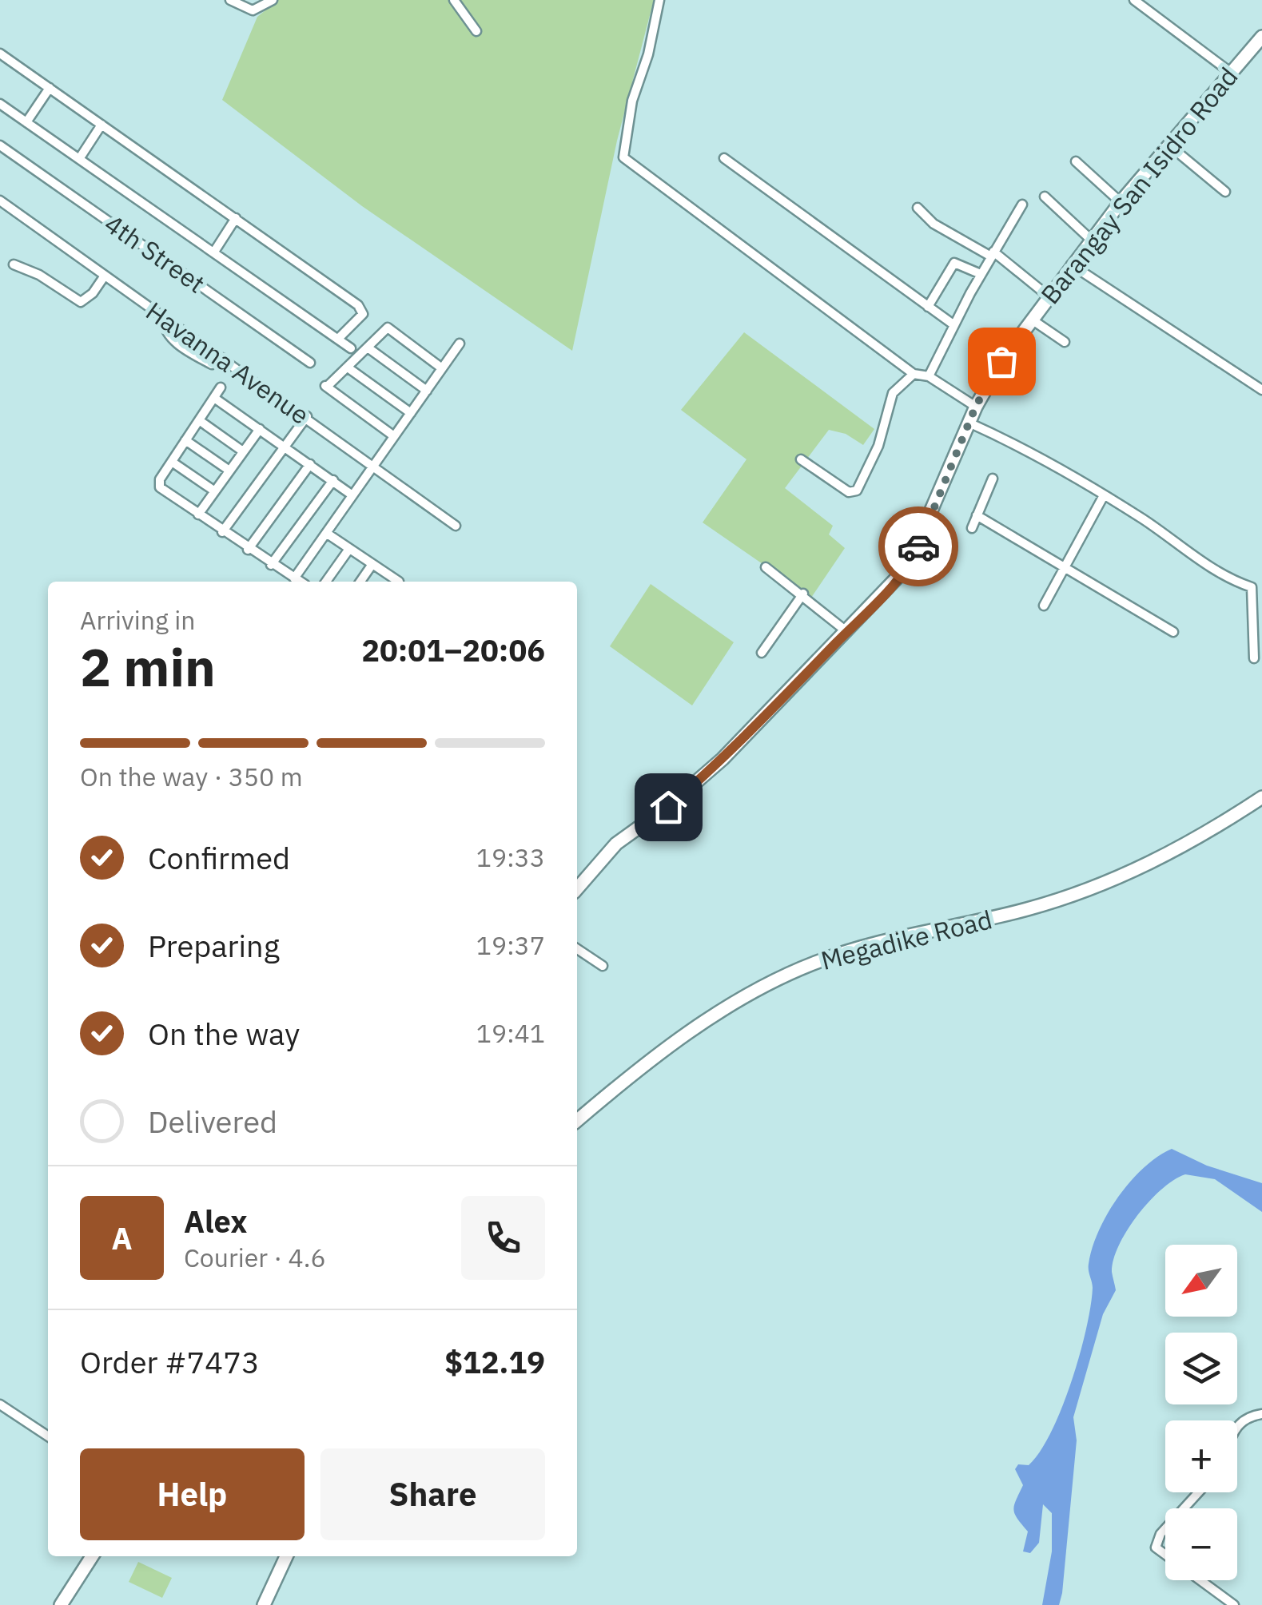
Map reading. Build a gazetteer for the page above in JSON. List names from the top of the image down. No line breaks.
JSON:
{"streets":{"street":["Barangay San Isidro Road","4th Street","Havanna Avenue","Megadike Road"]},"north":"bottom left","page":{"heading":["2 min","Arriving in","20:01–20:06"],"panel":["Alex","Courier · 4.6","Order #7473","$12.19"],"bar":"On the way · 350 m","list":[["Confirmed","19:33"],["Preparing","19:37"],["On the way","19:41"],"Delivered"],"round":"A","map_buttons":["+","−"],"buttons":["Help","Share"]}}
